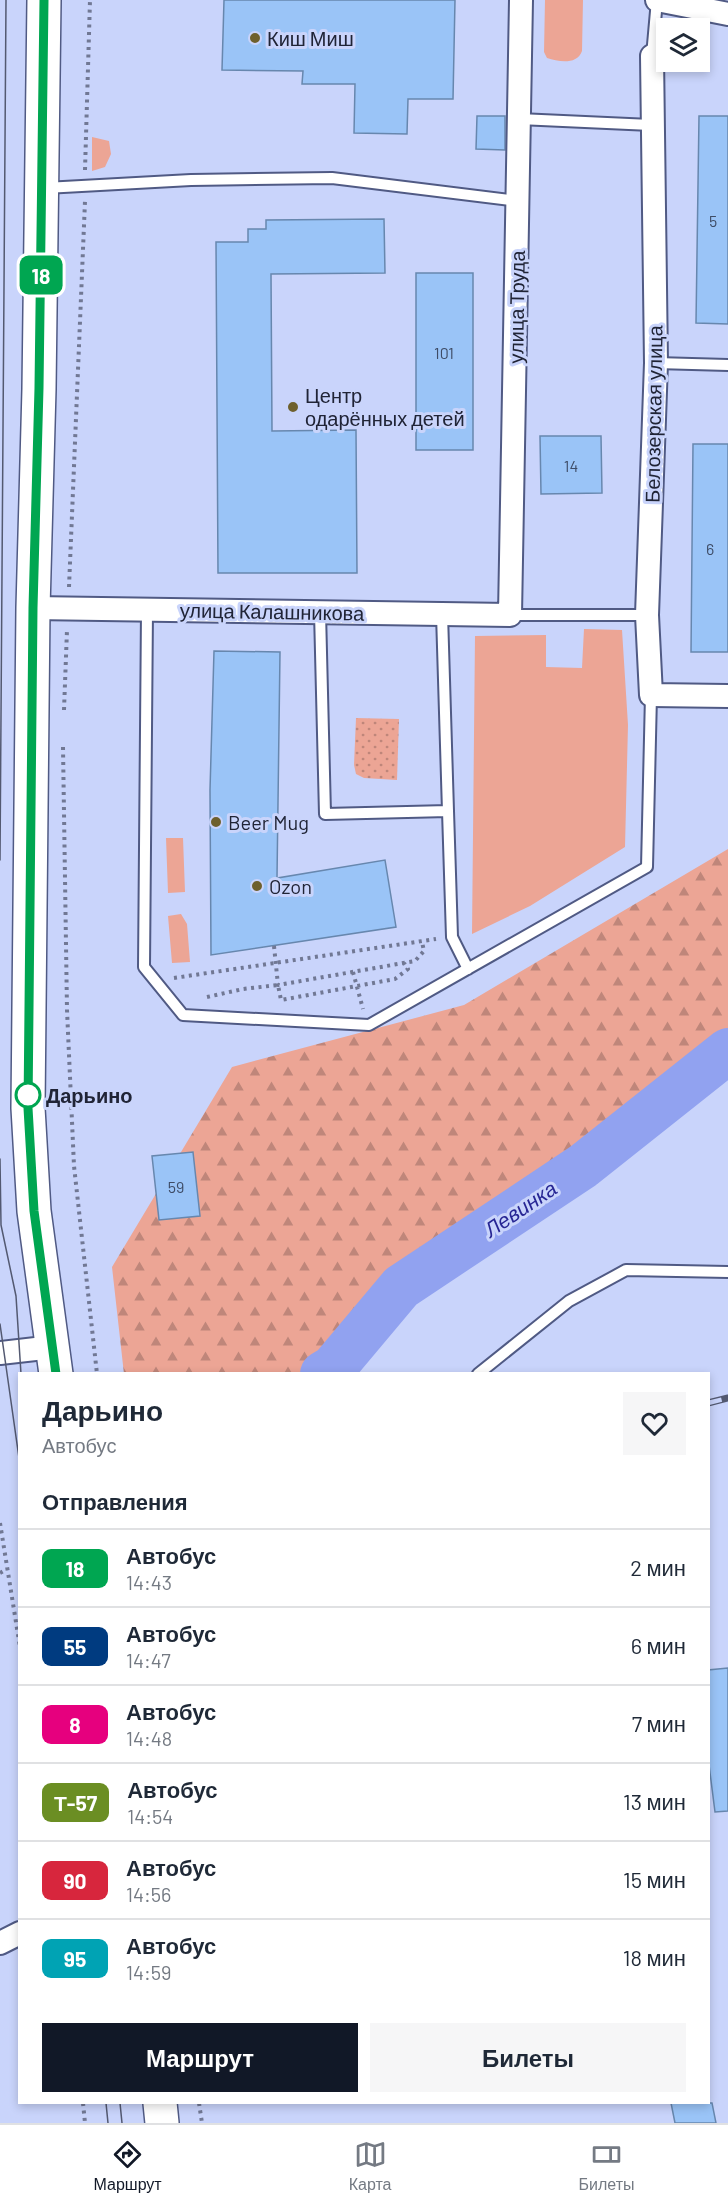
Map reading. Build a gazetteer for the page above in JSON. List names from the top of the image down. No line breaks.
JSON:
{"streets":{"street":["улица Труда","Белозерская улица","улица Калашникова"]},"crossings":[["улица Труда","улица Калашникова"]],"water":["Левинка"],"places":["Киш Миш","Центр одарённых детей","Beer Mug","Ozon","Дарьино"],"lines":["bus line 18"],"house_numbers":["5","101","14","6","59"],"page":{"on_map":"18","heading":[["Дарьино","Автобус"],"Отправления"],"list":[{"mark":"18","name":"Автобус","note":"14:43","value":"2 мин"},{"mark":"55","name":"Автобус","note":"14:47","value":"6 мин"},{"mark":"8","name":"Автобус","note":"14:48","value":"7 мин"},{"mark":"Т-57","name":"Автобус","note":"14:54","value":"13 мин"},{"mark":"90","name":"Автобус","note":"14:56","value":"15 мин"},{"mark":"95","name":"Автобус","note":"14:59","value":"18 мин"}],"buttons":["Маршрут","Билеты"],"tabs":["Маршрут","Карта","Билеты"]}}
